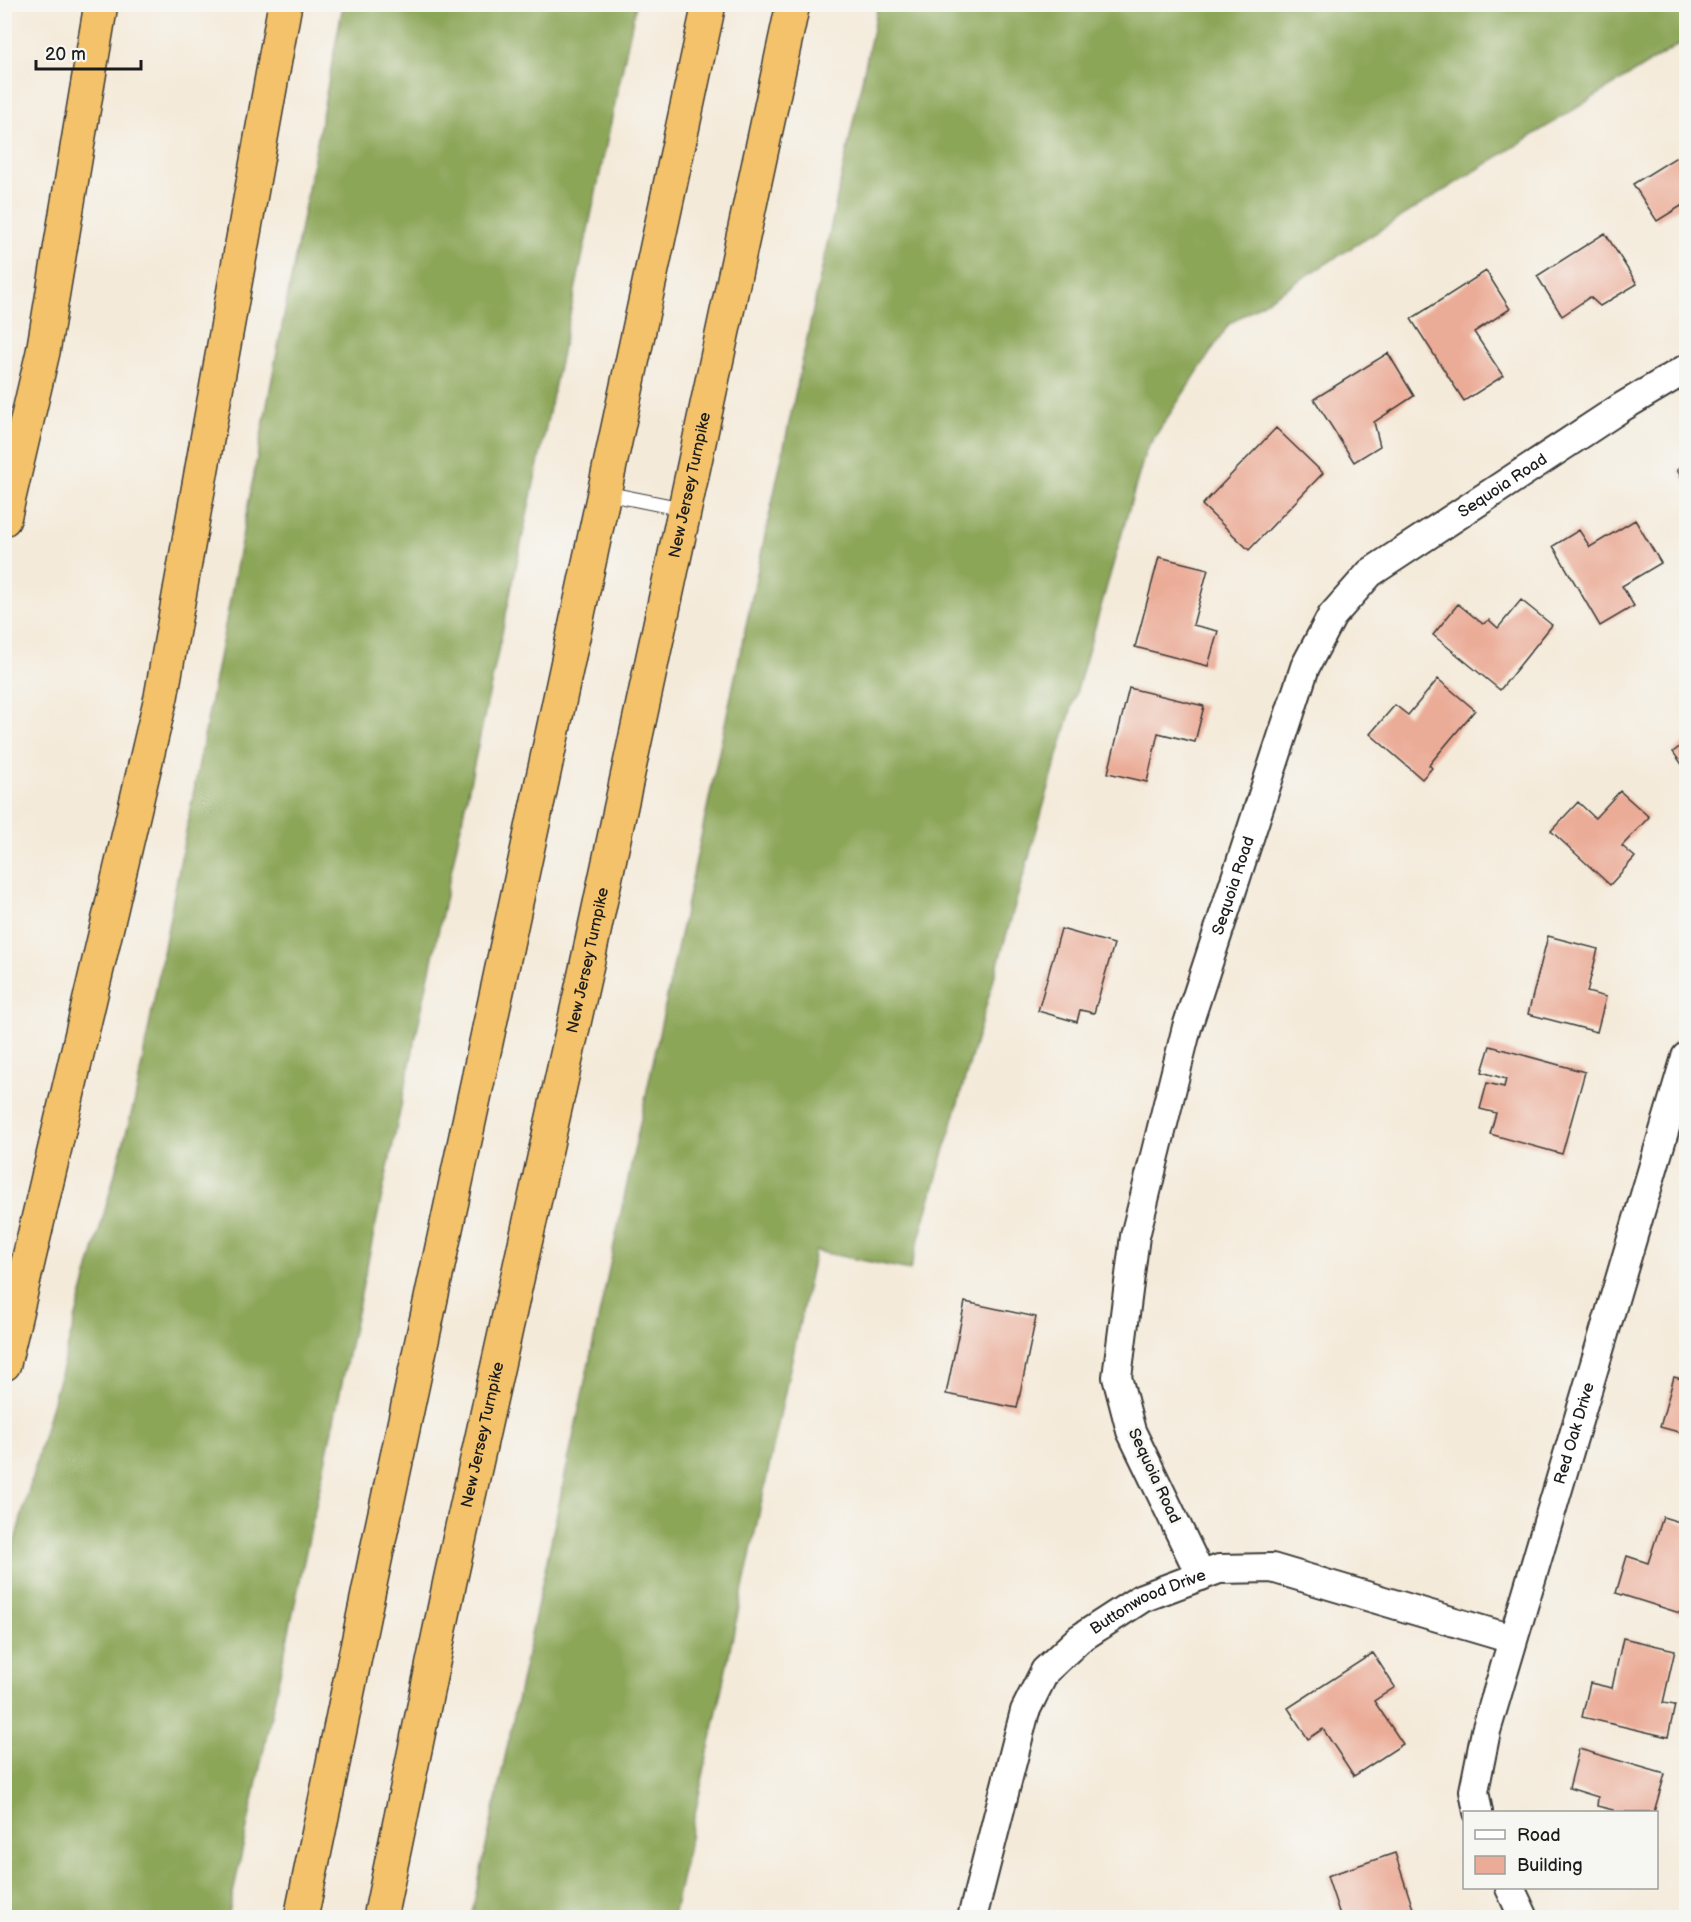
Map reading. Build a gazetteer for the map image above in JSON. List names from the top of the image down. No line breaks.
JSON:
{"streets":{"highway":["New Jersey Turnpike"],"street":["Sequoia Road","Red Oak Drive","Buttonwood Drive"]},"crossings":[["Sequoia Road","Buttonwood Drive"],["Red Oak Drive","Buttonwood Drive"]],"legend":["Road","Building"],"scale_bar":"20 m"}
